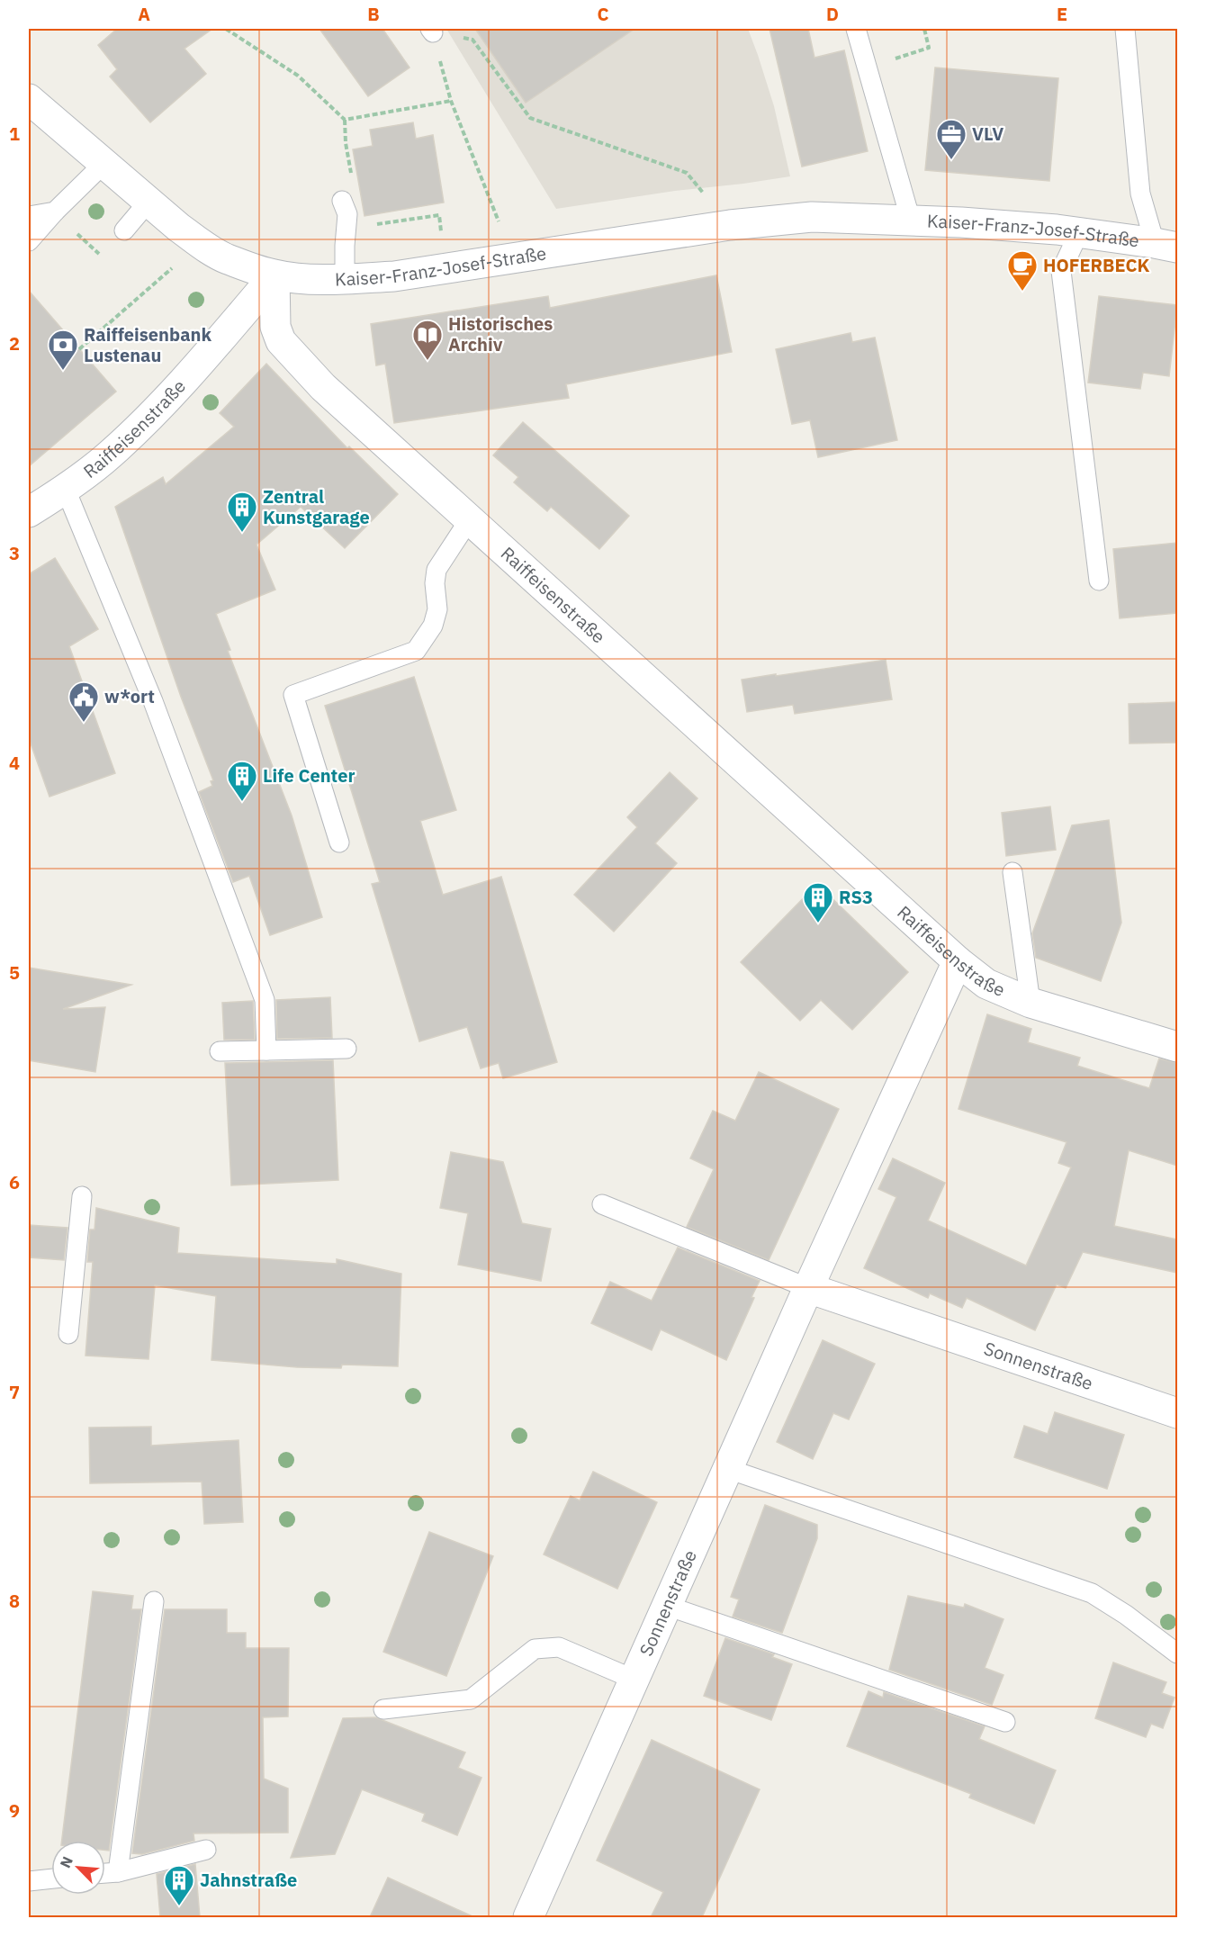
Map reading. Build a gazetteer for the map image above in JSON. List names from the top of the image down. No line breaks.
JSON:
{"streets":{"street":["Kaiser-Franz-Josef-Straße","Raiffeisenstraße","Sonnenstraße"]},"crossings":[["Kaiser-Franz-Josef-Straße","Raiffeisenstraße"],["Raiffeisenstraße","Sonnenstraße"]],"places":{"office":["VLV"],"cafe":["HOFERBECK"],"library":["Historisches Archiv"],"bank":["Raiffeisenbank Lustenau"],"building":["Zentral Kunstgarage","Life Center","RS3","Jahnstraße"],"public building":["w*ort"]},"north":"top left","grid":{"columns":["A","B","C","D","E"],"rows":["1","2","3","4","5","6","7","8","9"]}}
